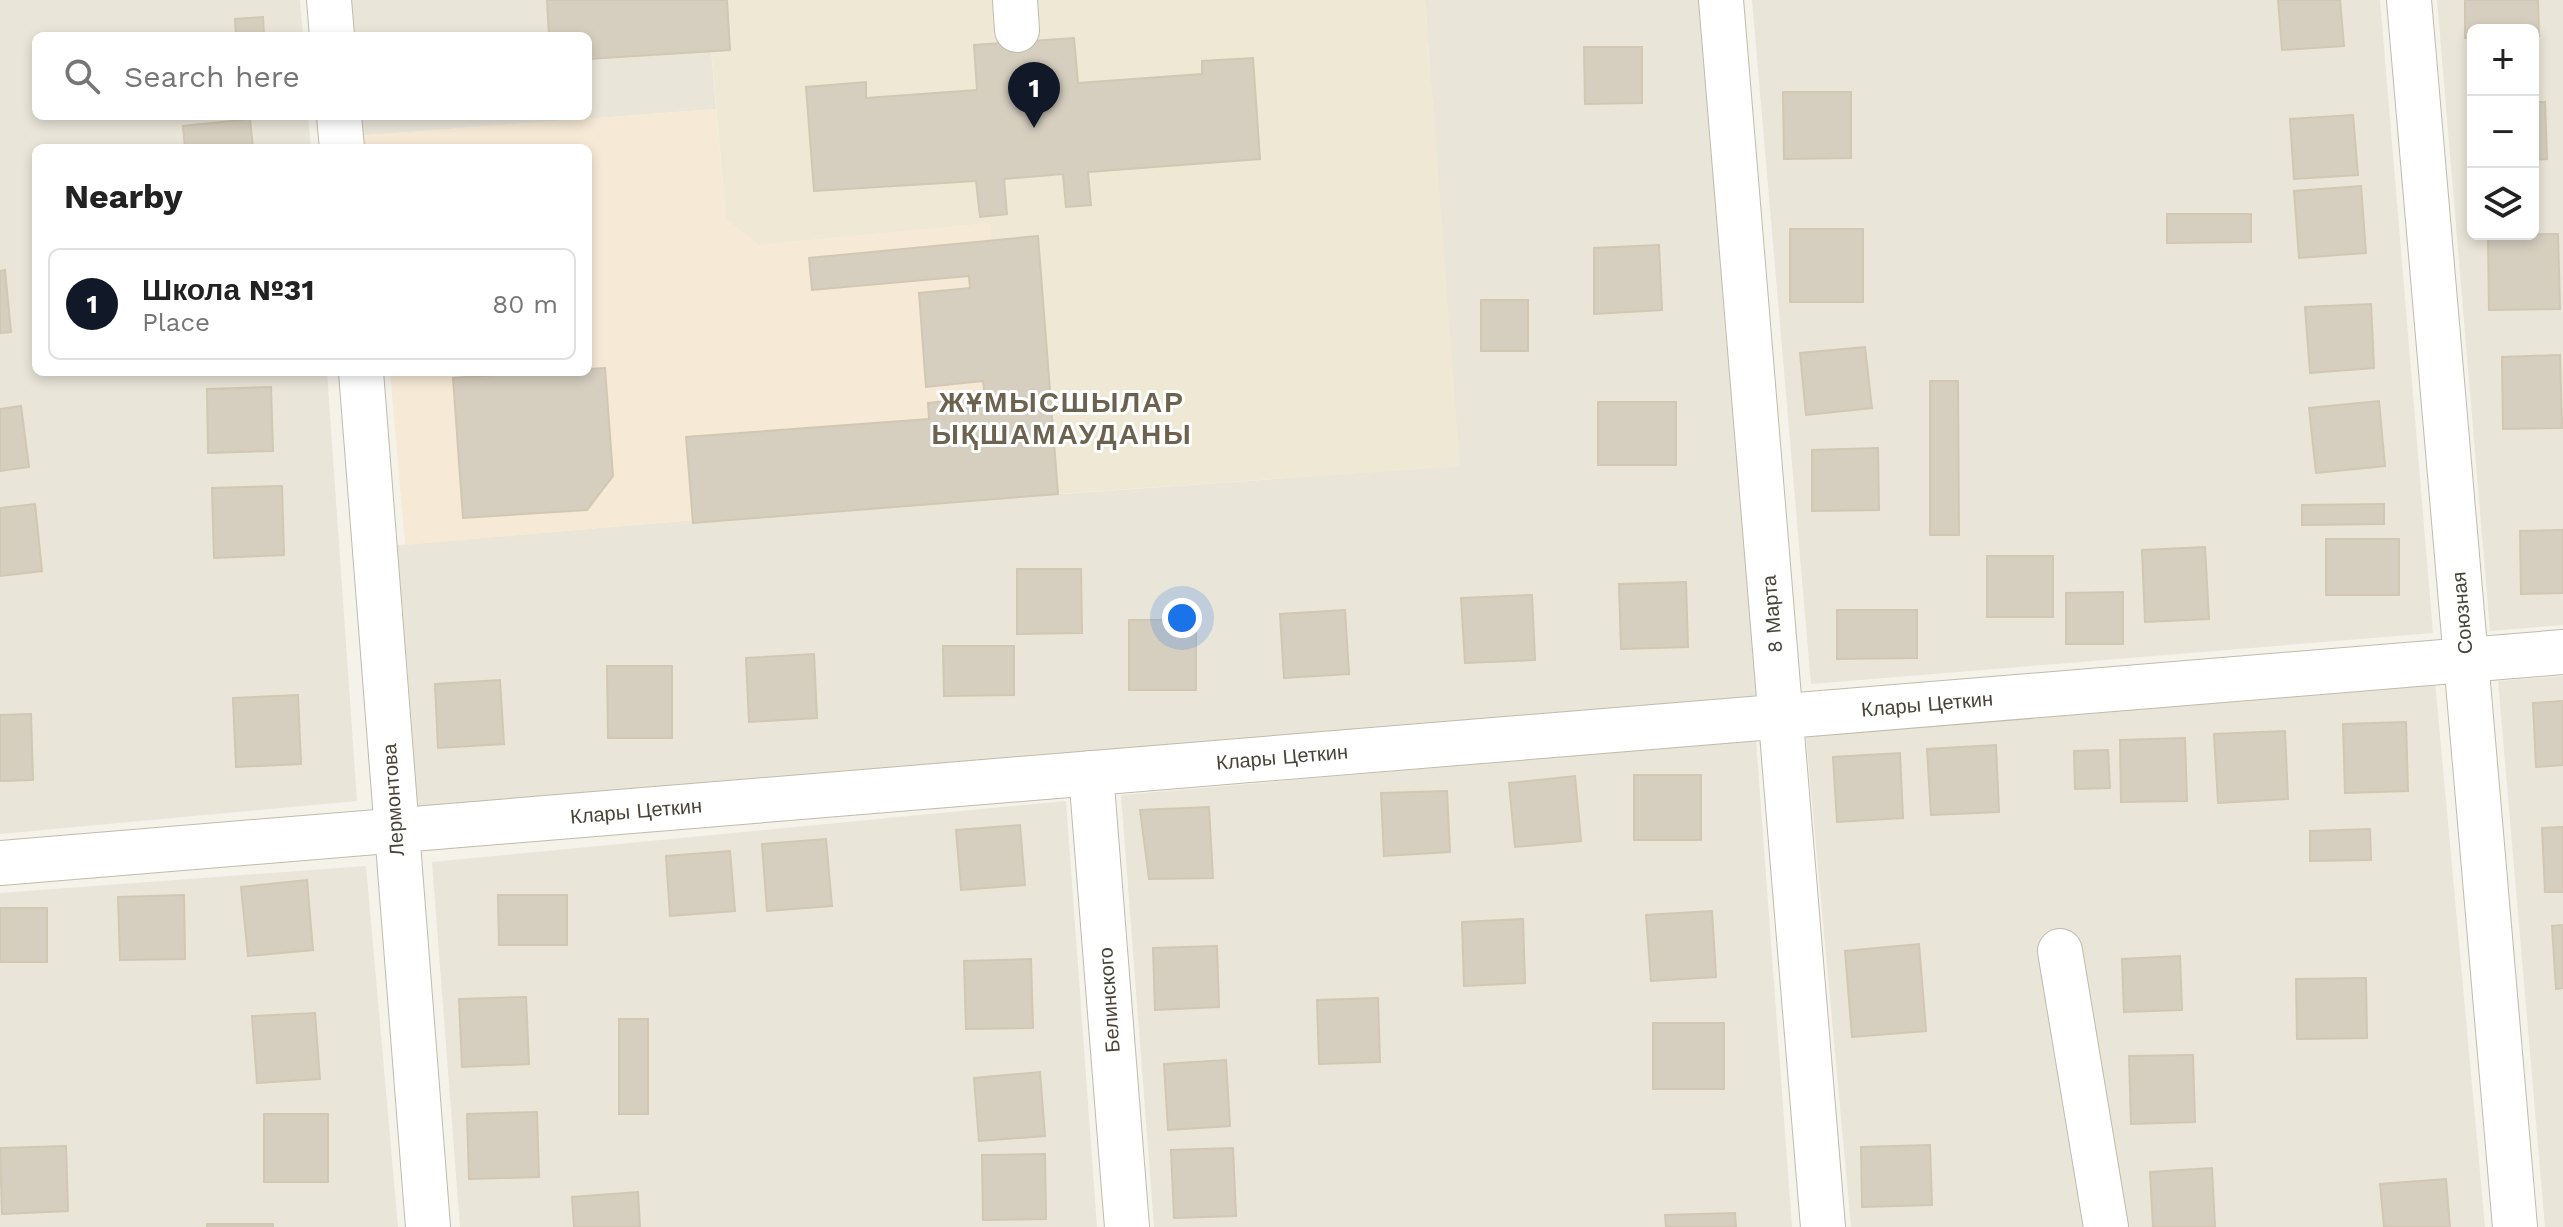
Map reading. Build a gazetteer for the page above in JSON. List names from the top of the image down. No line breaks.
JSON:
{"streets":{"street":["Союзная","8 Марта","Клары Цеткин","Лермонтова","Белинского"]},"crossings":[["Союзная","Клары Цеткин"],["8 Марта","Клары Цеткин"],["Клары Цеткин","Лермонтова"],["Клары Цеткин","Белинского"]],"districts":["ЖҰМЫСШЫЛАР ЫҚШАМАУДАНЫ"],"page":{"map_buttons":["+","−"],"search":"Search here","pins":"1","heading":"Nearby","list":[{"mark":"1","name":"Школа №31","note":"Place","value":"80 m"}]}}
